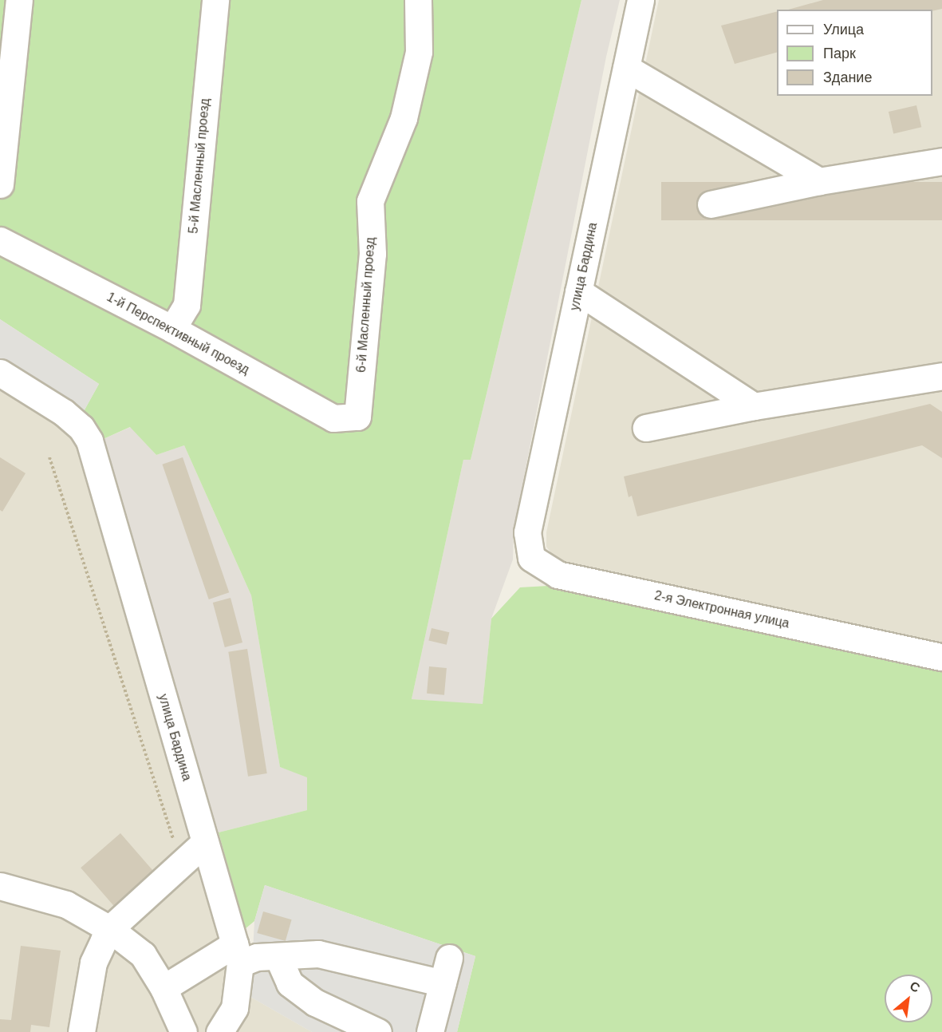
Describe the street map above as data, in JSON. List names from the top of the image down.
{
  "streets": {
    "street": [
      "5-й Масленный проезд",
      "улица Бардина",
      "6-й Масленный проезд",
      "1-й Перспективный проезд",
      "2-я Электронная улица"
    ]
  },
  "crossings": [
    ["5-й Масленный проезд", "1-й Перспективный проезд"],
    ["улица Бардина", "2-я Электронная улица"],
    ["6-й Масленный проезд", "1-й Перспективный проезд"]
  ],
  "legend": ["Улица", "Парк", "Здание"],
  "north": "top right"
}
